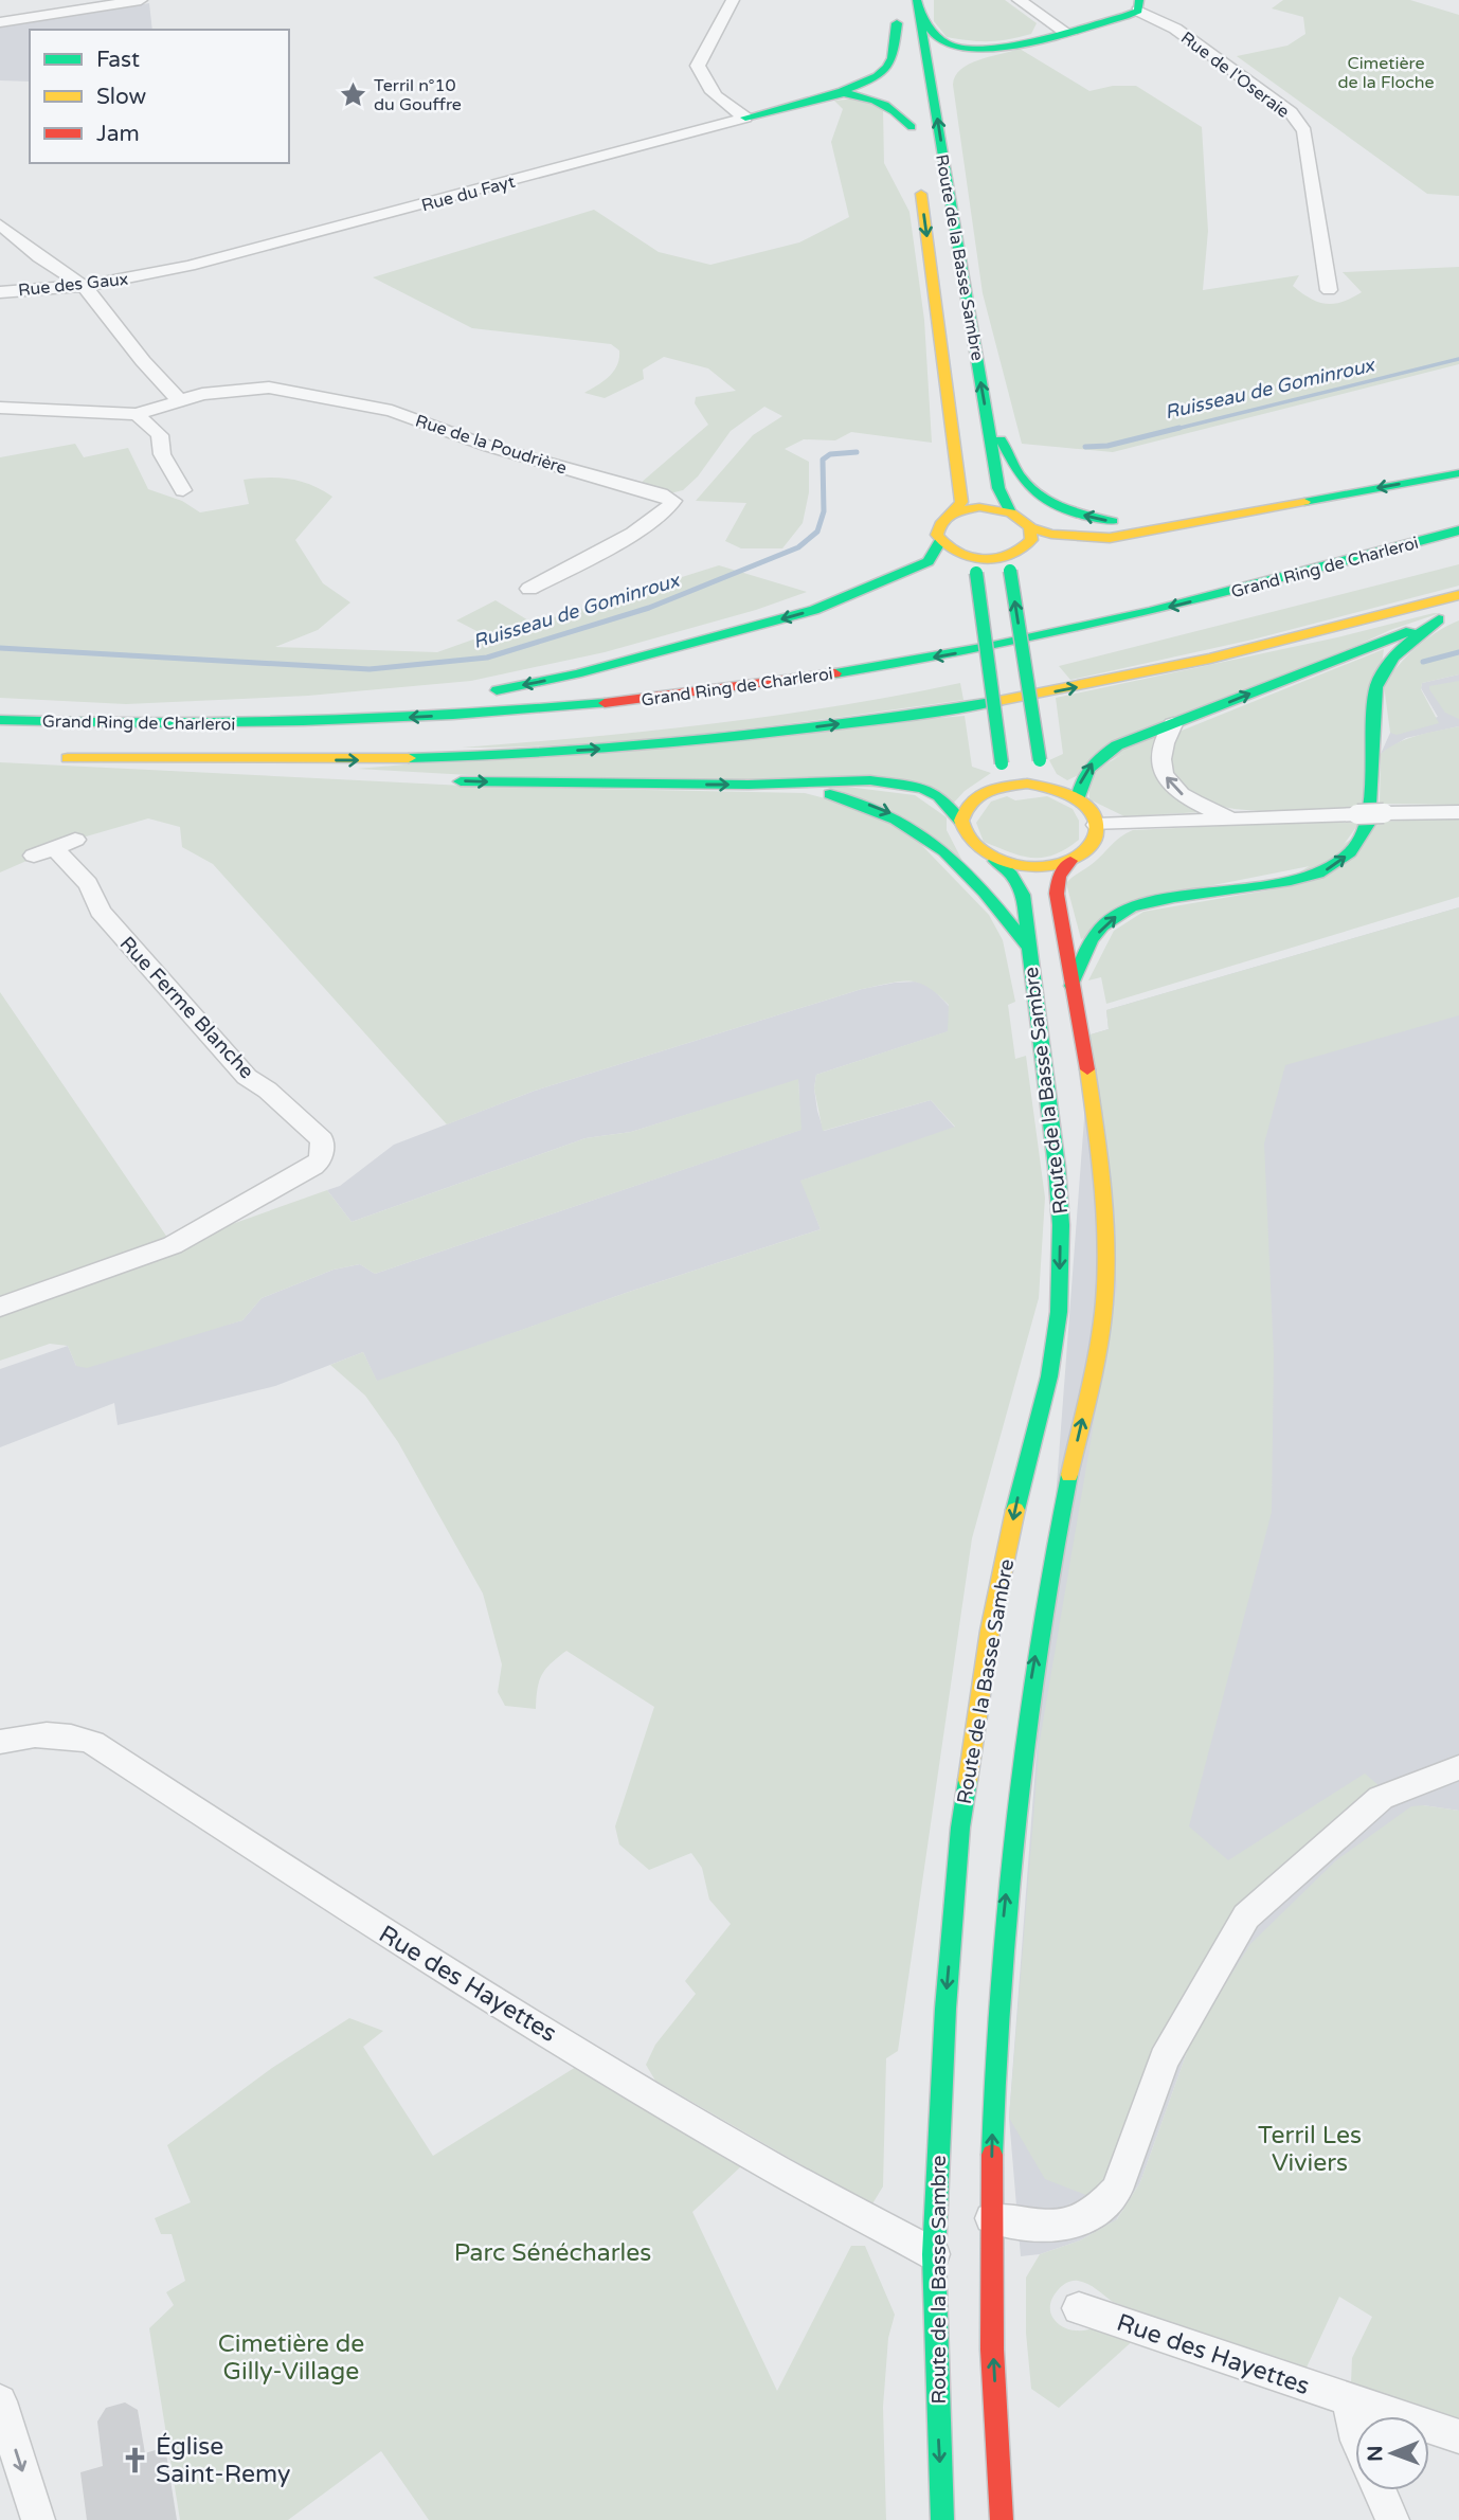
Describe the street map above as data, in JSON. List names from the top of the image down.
{
  "streets": {
    "main road": ["Route de la Basse Sambre", "Grand Ring de Charleroi"],
    "street": [
      "Rue de l'Oseraie",
      "Rue du Fayt",
      "Rue des Gaux",
      "Rue de la Poudrière",
      "Rue Ferme Blanche",
      "Rue des Hayettes"
    ]
  },
  "crossings": [
    ["Rue du Fayt", "Rue des Gaux"],
    ["Route de la Basse Sambre", "Rue des Hayettes"]
  ],
  "water": ["Ruisseau de Gominroux"],
  "parks": [
    "Cimetière de la Floche",
    "Terril Les Viviers",
    "Parc Sénécharles",
    "Cimetière de Gilly-Village"
  ],
  "places": {
    "place": ["Terril n°10 du Gouffre"],
    "church": ["Église Saint-Remy"]
  },
  "legend": ["Fast", "Slow", "Jam"],
  "north": "left"
}
